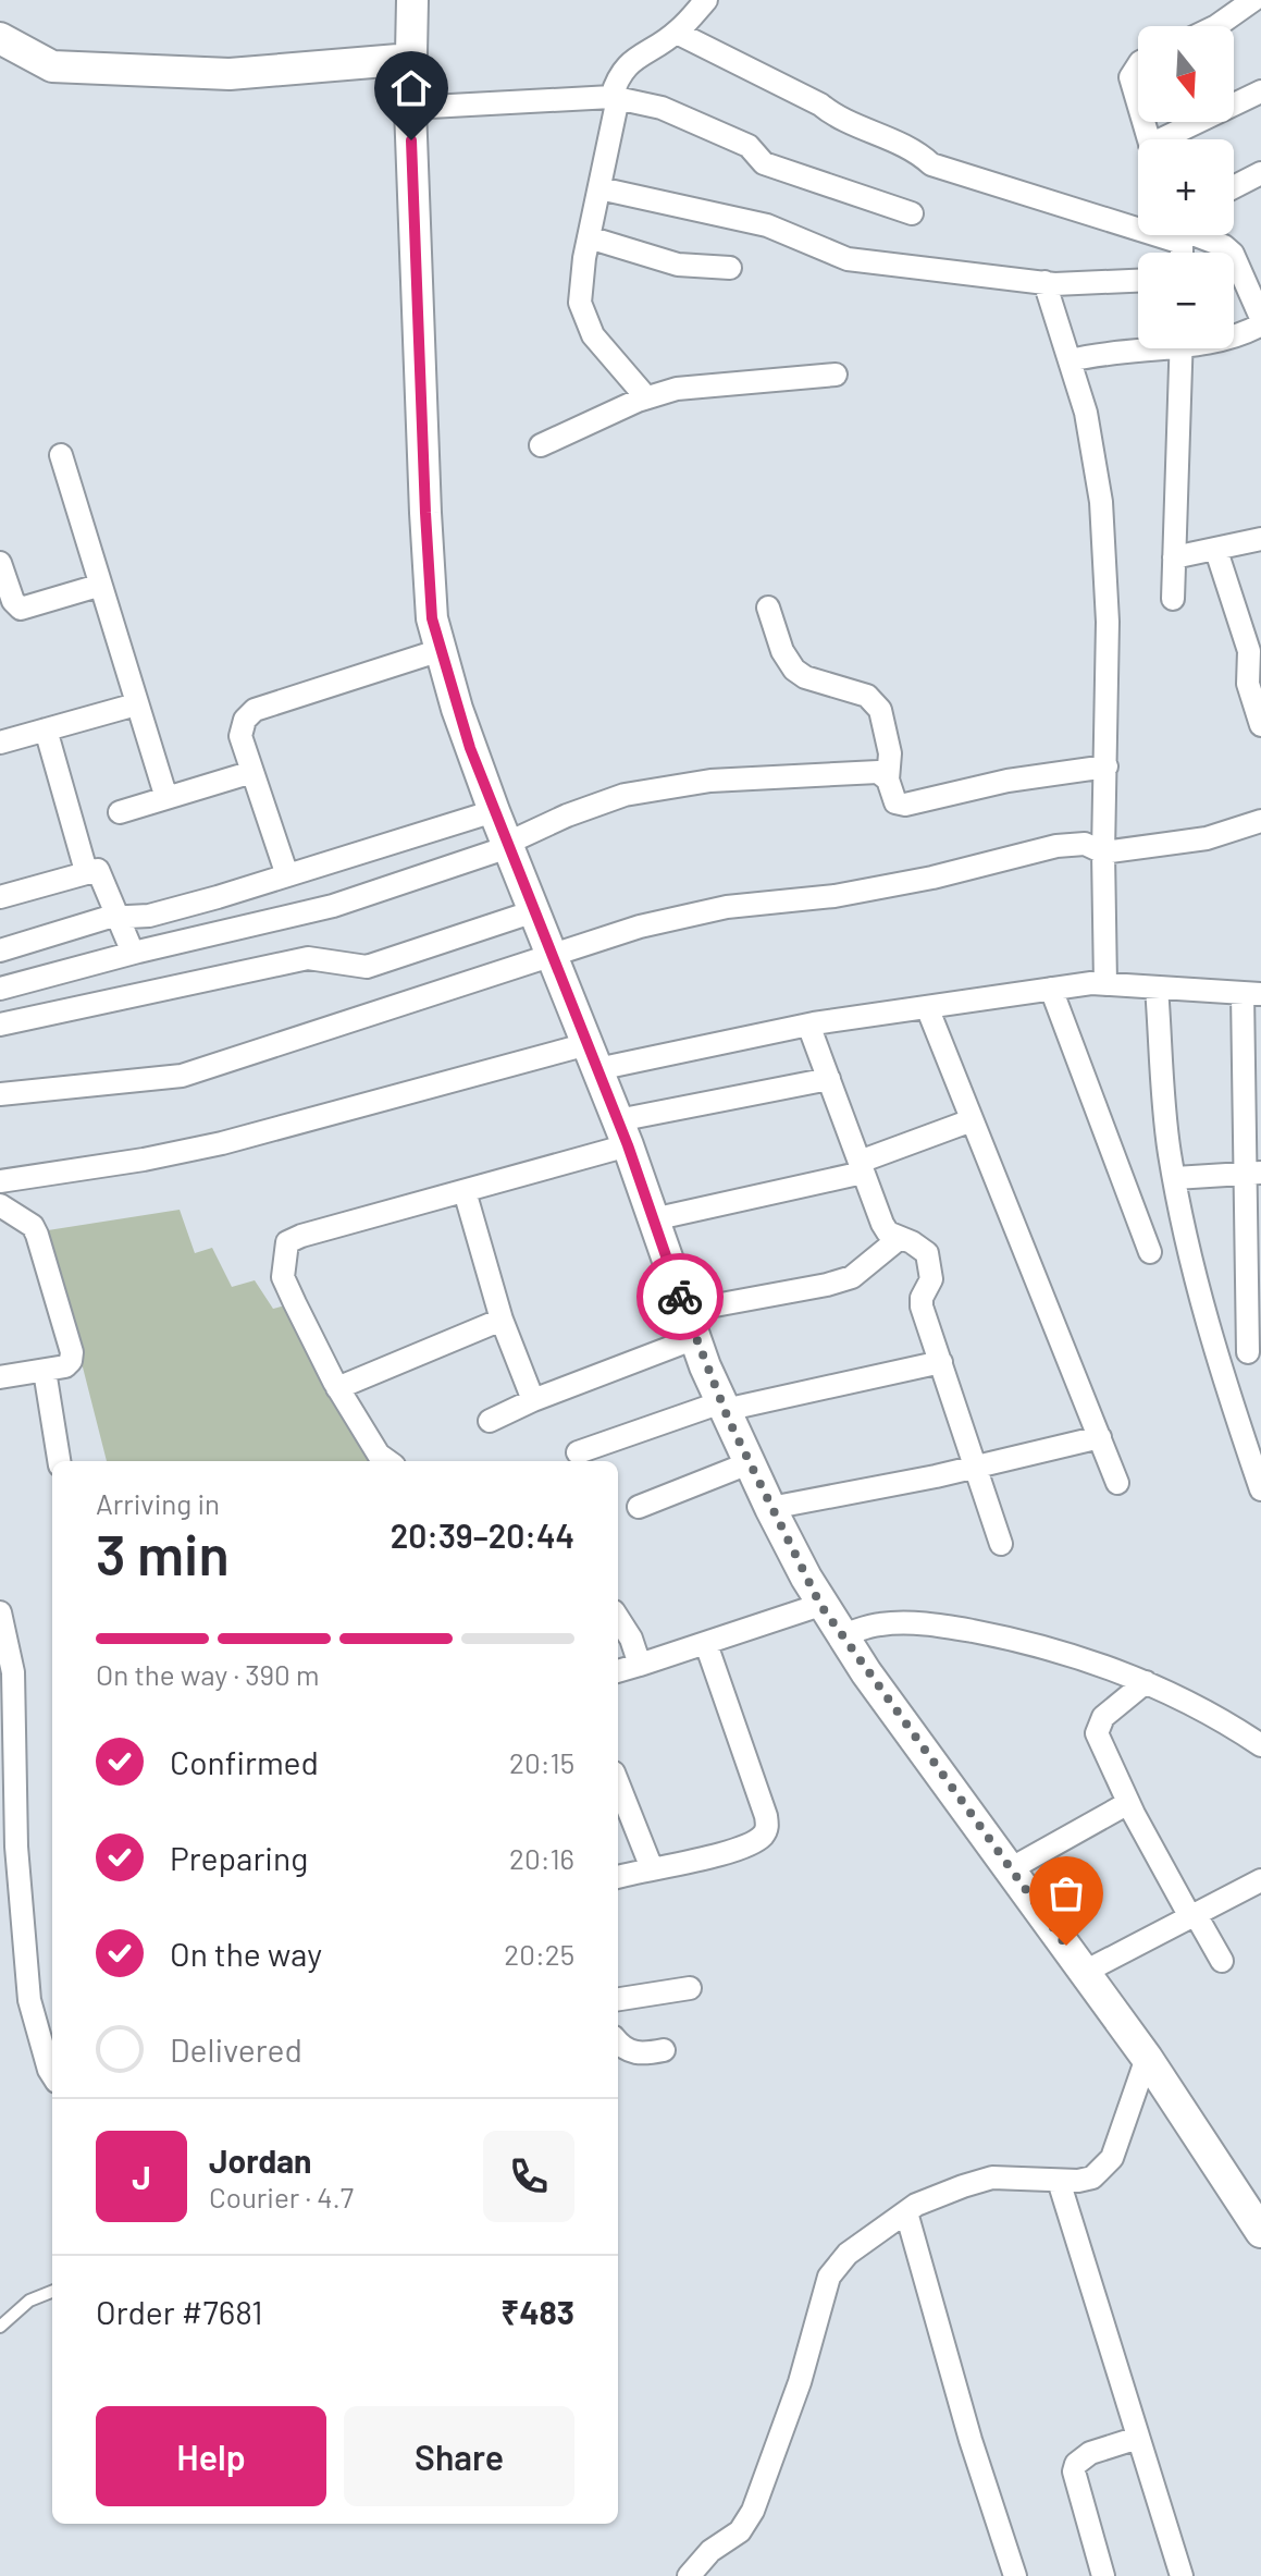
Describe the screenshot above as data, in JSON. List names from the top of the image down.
{
  "north": "bottom",
  "page": {
    "map_buttons": ["+", "−"],
    "heading": ["3 min", "Arriving in", "20:39–20:44"],
    "panel": [
      "Jordan",
      "Courier · 4.7",
      "Order #7681",
      "₹483"
    ],
    "bar": "On the way · 390 m",
    "list": [
      ["Confirmed", "20:15"],
      ["Preparing", "20:16"],
      ["On the way", "20:25"],
      "Delivered"
    ],
    "round": "J",
    "buttons": ["Help", "Share"]
  }
}
